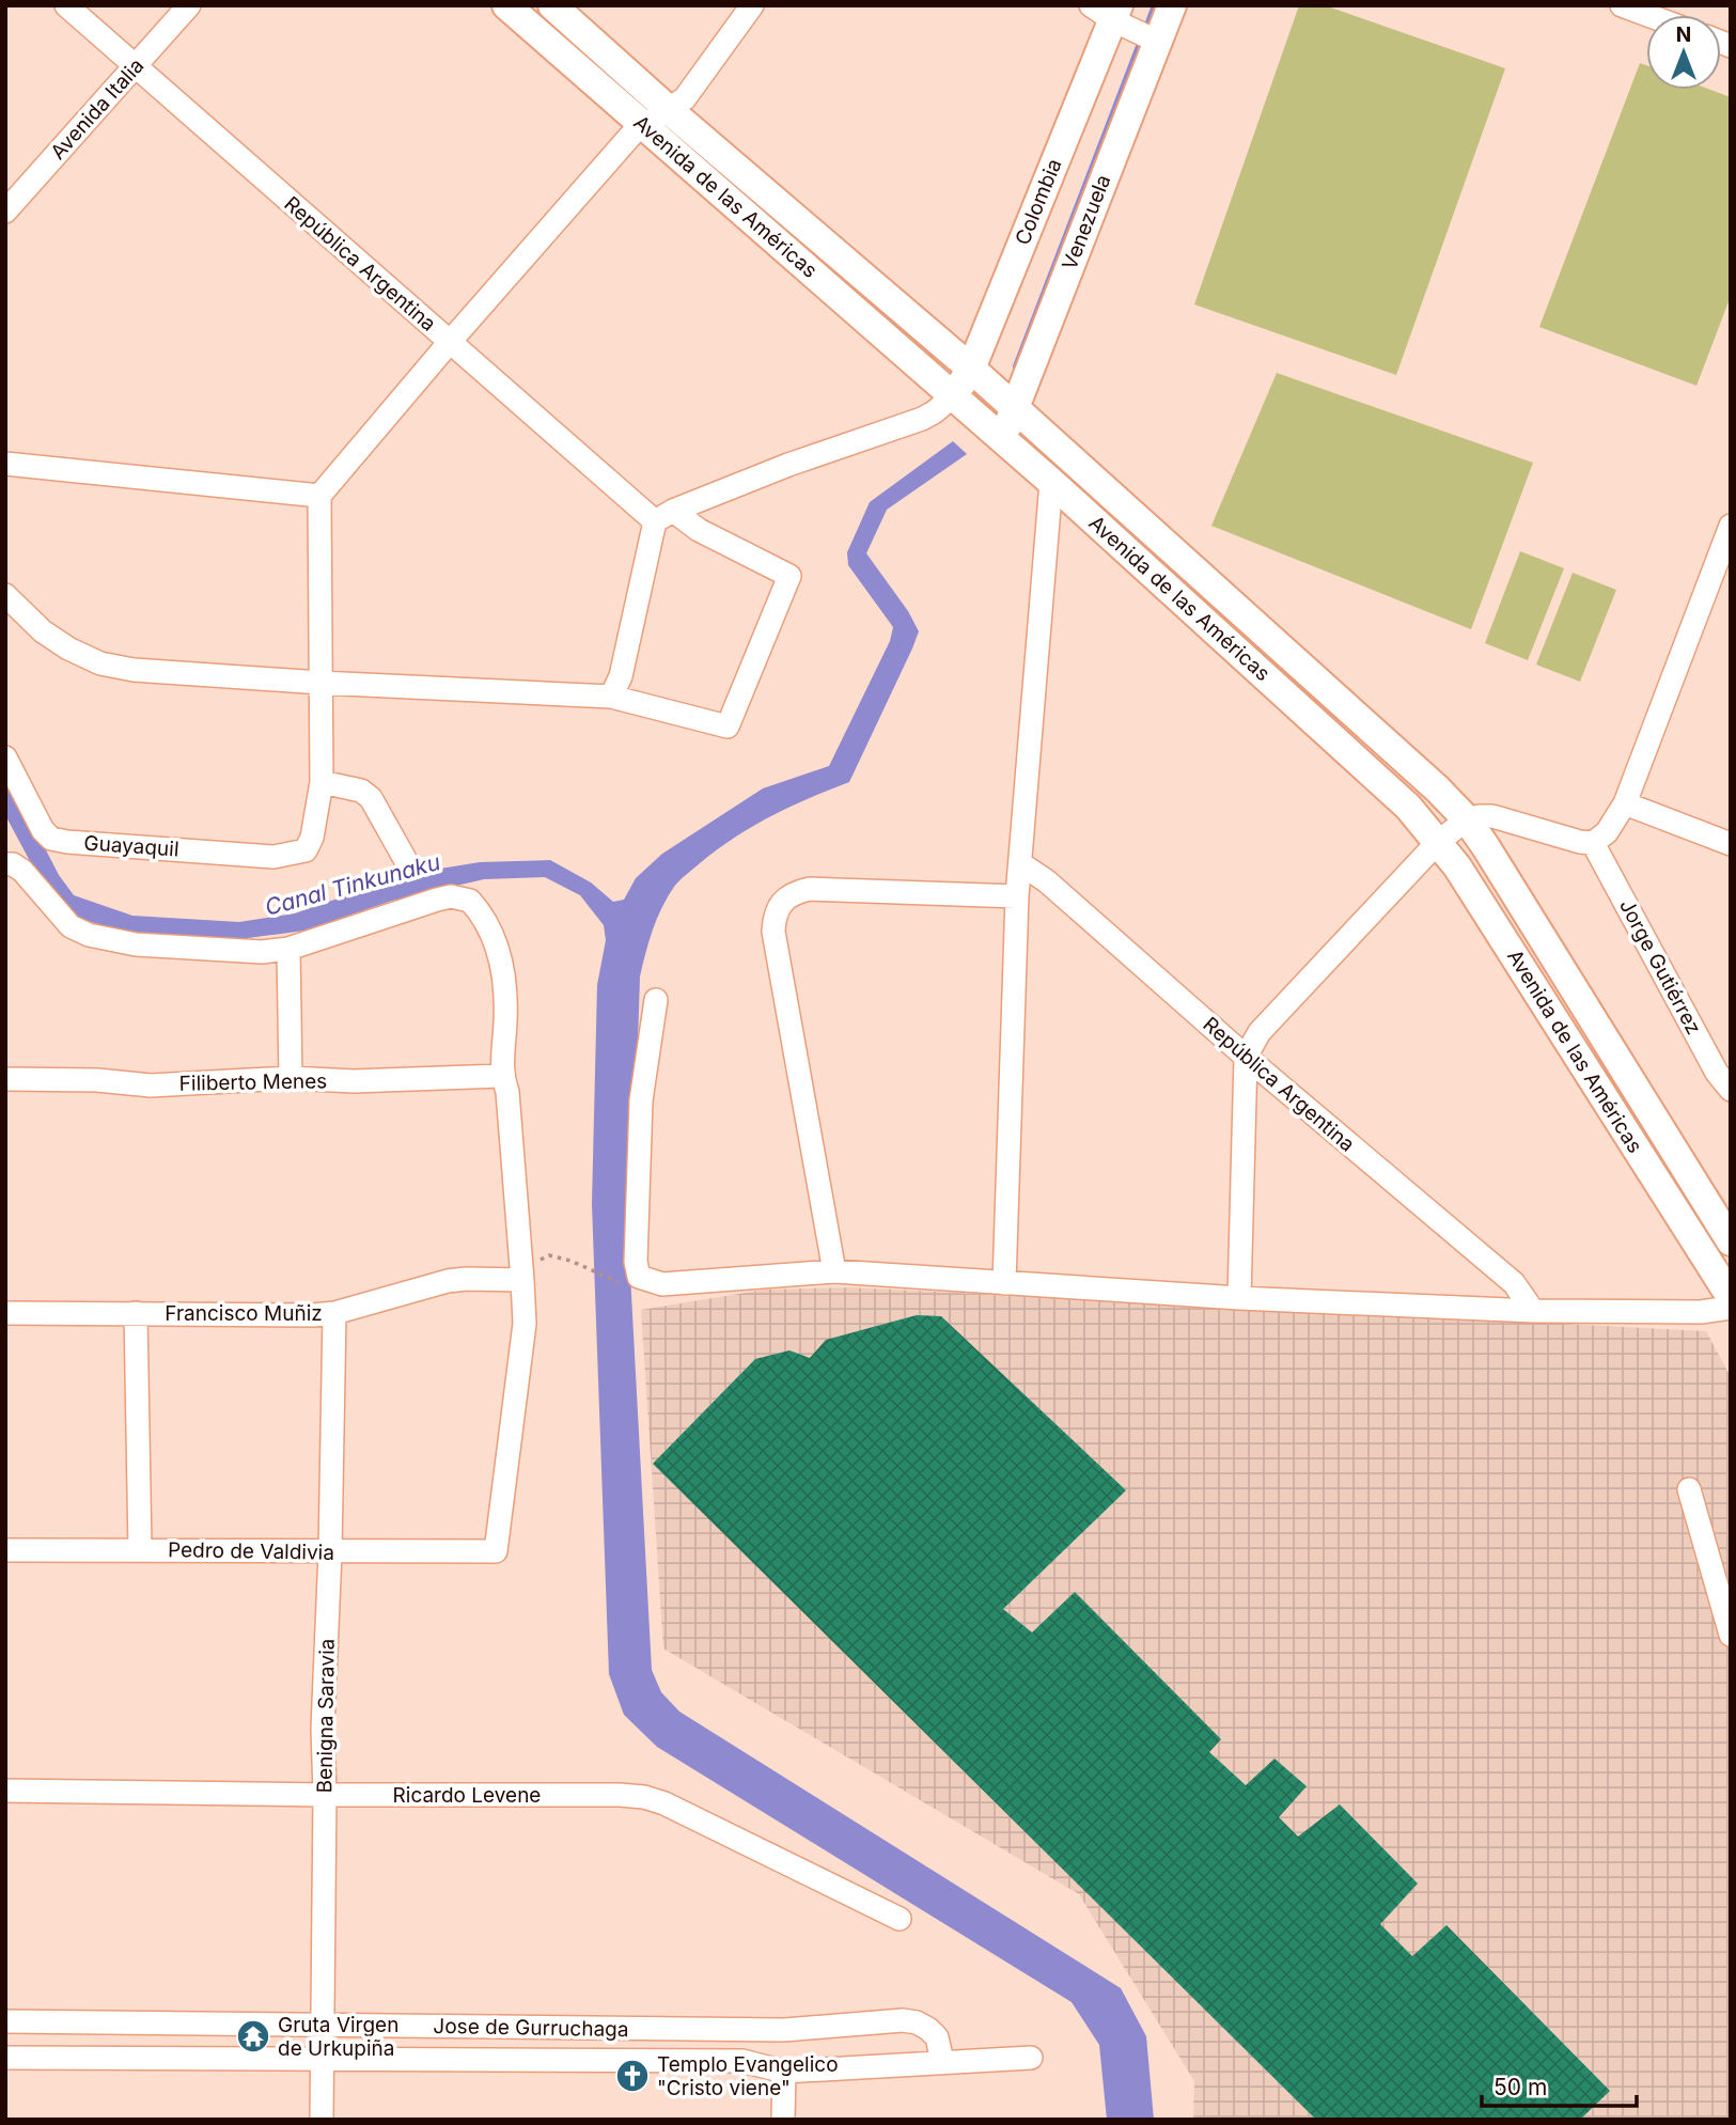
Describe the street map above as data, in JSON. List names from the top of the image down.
{
  "streets": {
    "main road": ["Avenida de las Américas", "Colombia", "Venezuela"],
    "street": [
      "Avenida Italia",
      "República Argentina",
      "Guayaquil",
      "Jorge Gutiérrez",
      "Filiberto Menes",
      "Francisco Muñiz",
      "Pedro de Valdivia",
      "Benigna Saravia",
      "Ricardo Levene",
      "Jose de Gurruchaga"
    ]
  },
  "crossings": [
    ["Avenida Italia", "República Argentina"],
    ["Avenida de las Américas", "Colombia"],
    ["Avenida de las Américas", "Venezuela"],
    ["Francisco Muñiz", "Pedro de Valdivia"],
    ["Francisco Muñiz", "Benigna Saravia"],
    ["Pedro de Valdivia", "Benigna Saravia"],
    ["Benigna Saravia", "Ricardo Levene"],
    ["Benigna Saravia", "Jose de Gurruchaga"]
  ],
  "water": ["Canal Tinkunaku"],
  "places": {
    "temple": ["Gruta Virgen de Urkupiña"],
    "church": ["Templo Evangelico \"Cristo viene\""]
  },
  "scale_bar": "50 m",
  "north": "top"
}
